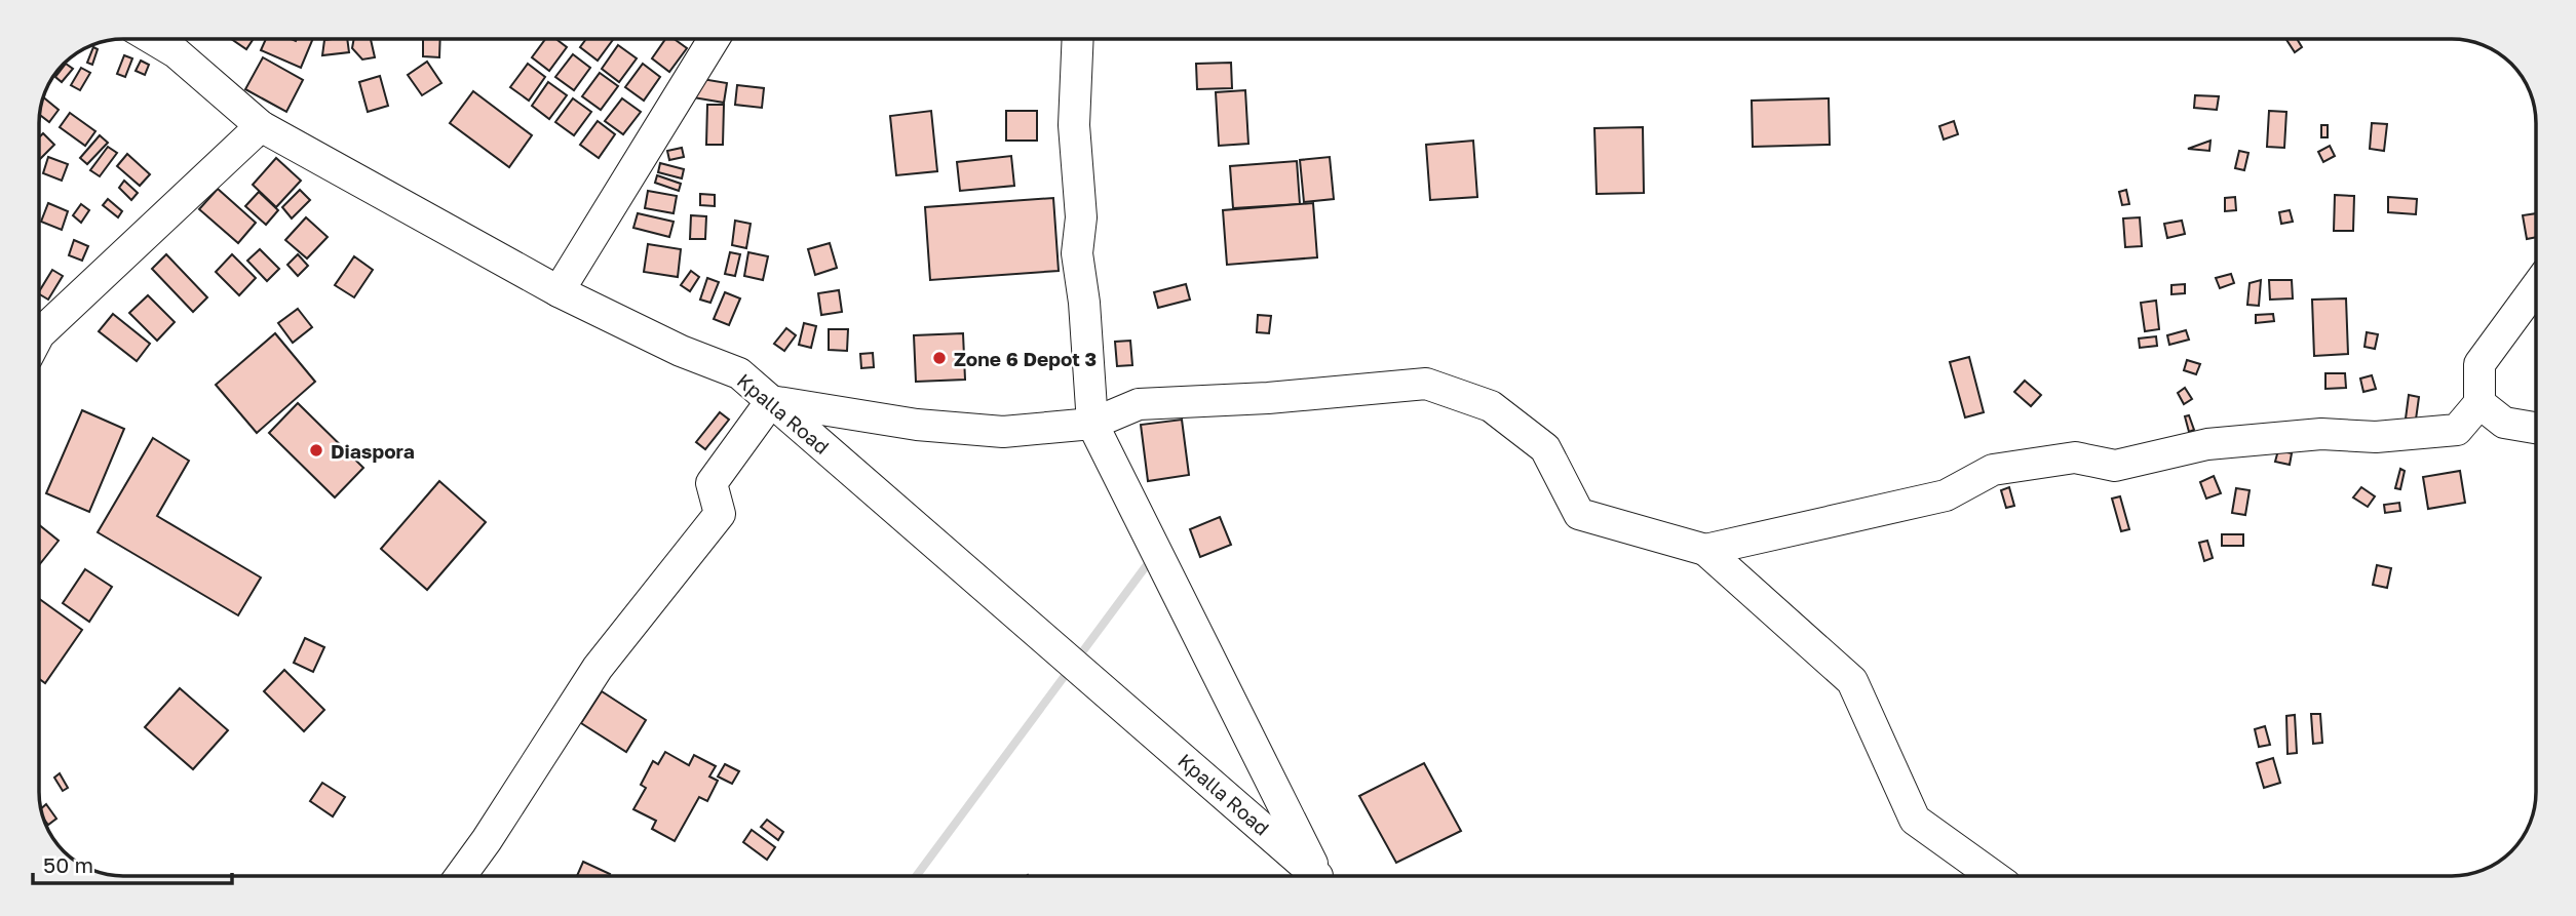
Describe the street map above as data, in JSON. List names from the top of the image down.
{
  "streets": {
    "street": ["Kpalla Road"]
  },
  "places": ["Zone 6 Depot 3", "Diaspora"],
  "scale_bar": "50 m"
}
